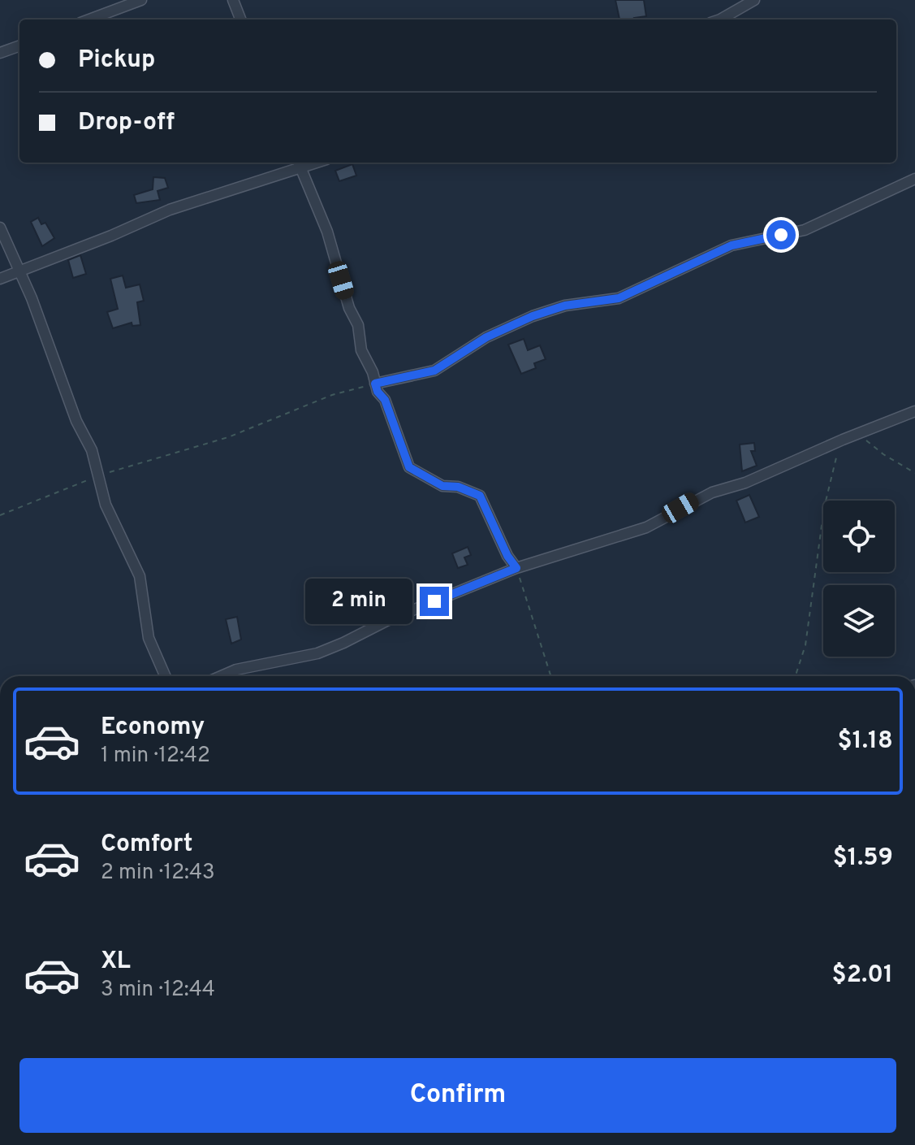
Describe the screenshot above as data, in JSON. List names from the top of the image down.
{
  "page": {
    "banner": ["Pickup", "Drop-off"],
    "bubble": "2 min",
    "list": [
      {
        "name": "Economy",
        "note": "1 min · 12:42",
        "value": "$1.18"
      },
      {
        "name": "Comfort",
        "note": "2 min · 12:43",
        "value": "$1.59"
      },
      {
        "name": "XL",
        "note": "3 min · 12:44",
        "value": "$2.01"
      }
    ],
    "buttons": "Confirm"
  }
}
